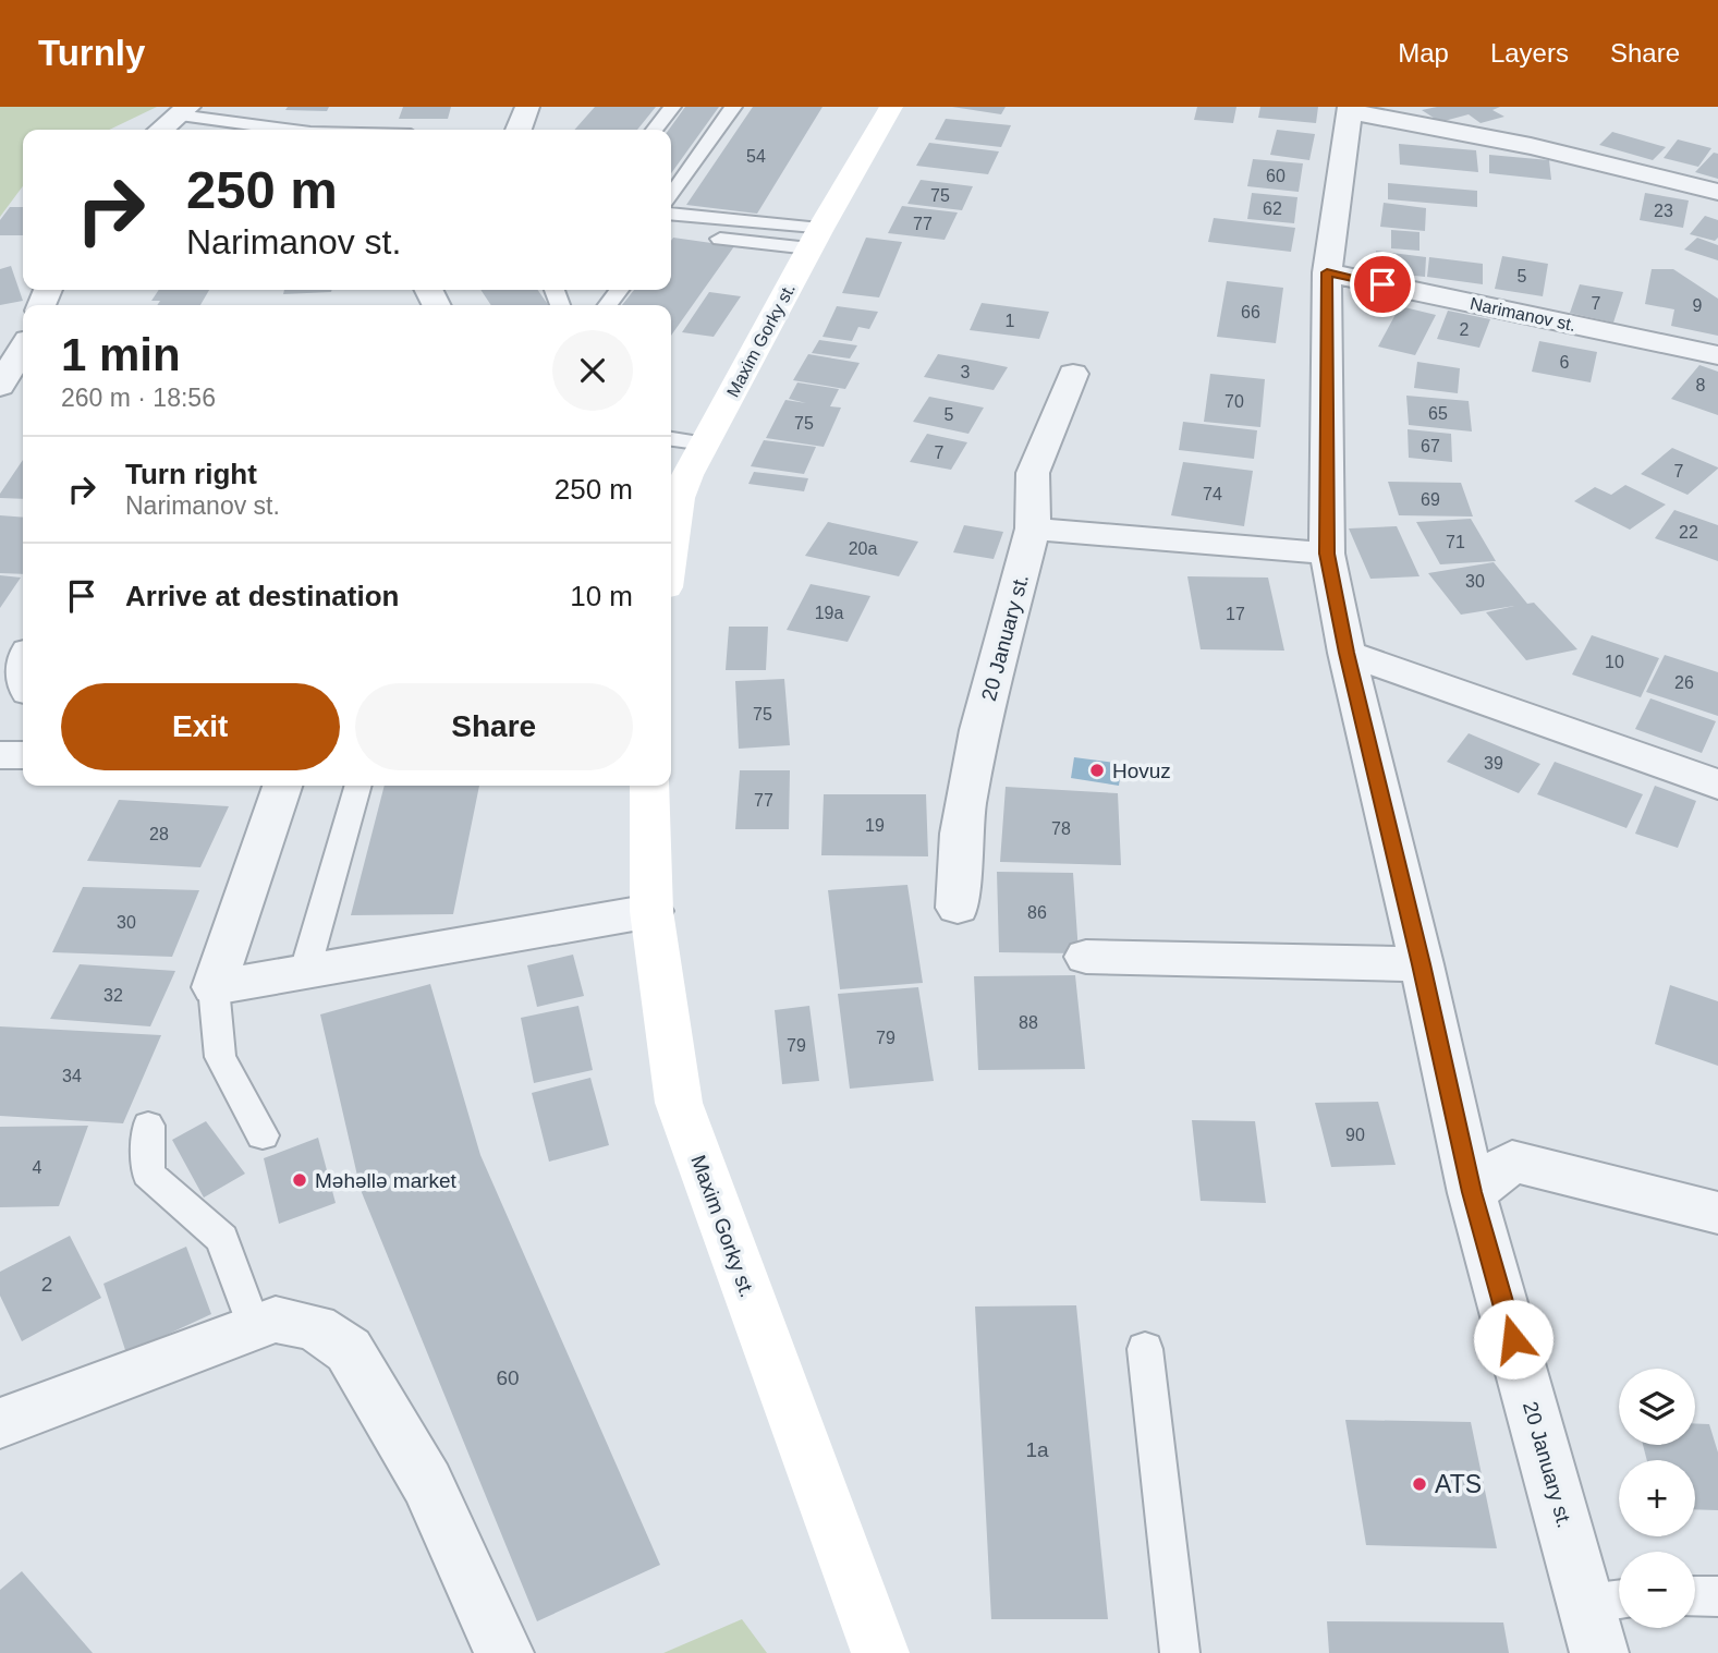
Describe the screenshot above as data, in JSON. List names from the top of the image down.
{
  "streets": {
    "main road": ["Maxim Gorky st."],
    "street": ["Narimanov st.", "20 January st."]
  },
  "crossings": [
    ["Narimanov st.", "20 January st."]
  ],
  "places": ["Hovuz", "Məhəllə market", "ATS"],
  "house_numbers": [
    "54",
    "60",
    "75",
    "62",
    "23",
    "77",
    "5",
    "7",
    "9",
    "66",
    "1",
    "2",
    "6",
    "3",
    "8",
    "70",
    "65",
    "5",
    "75",
    "67",
    "7",
    "7",
    "74",
    "69",
    "22",
    "71",
    "20a",
    "30",
    "19a",
    "17",
    "10",
    "26",
    "75",
    "39",
    "77",
    "19",
    "78",
    "28",
    "86",
    "30",
    "32",
    "88",
    "79",
    "79",
    "34",
    "90",
    "4",
    "2",
    "60",
    "1a"
  ],
  "page": {
    "header": "Turnly",
    "nav": ["Map", "Layers", "Share"],
    "turn": ["250 m", "Narimanov st."],
    "heading": ["1 min", "260 m · 18:56"],
    "list": [
      {
        "name": "Turn right",
        "note": "Narimanov st.",
        "value": "250 m"
      },
      {
        "name": "Arrive at destination",
        "value": "10 m"
      }
    ],
    "buttons": ["Exit", "Share"],
    "map_buttons": ["+", "−"]
  }
}
